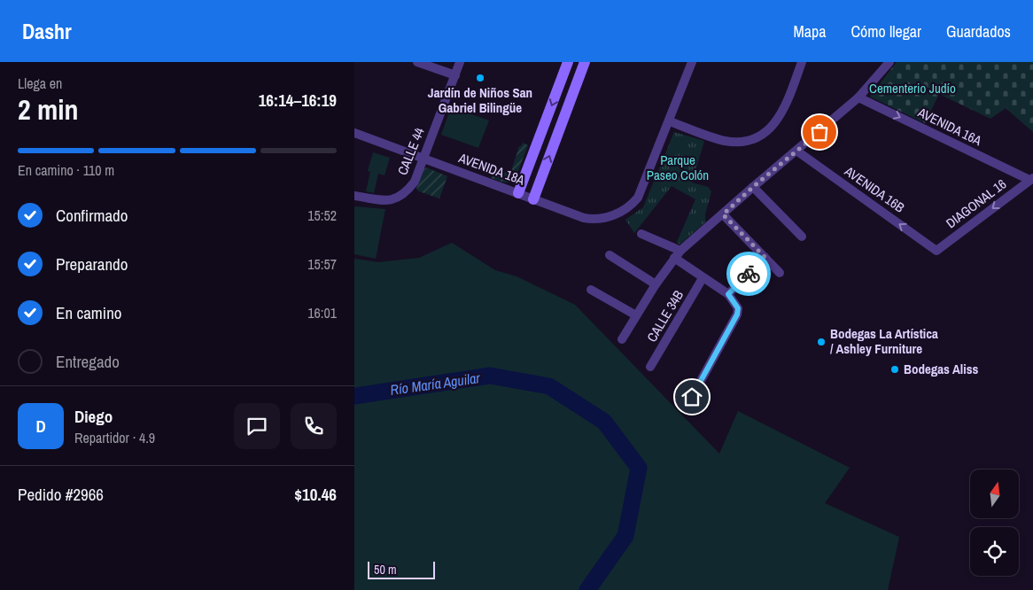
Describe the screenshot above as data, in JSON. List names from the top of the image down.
{
  "streets": {
    "street": [
      "AVENIDA 16A",
      "CALLE 44",
      "AVENIDA 18A",
      "AVENIDA 16B",
      "DIAGONAL 16",
      "CALLE 34B"
    ]
  },
  "crossings": [
    ["AVENIDA 16A", "DIAGONAL 16"],
    ["CALLE 44", "AVENIDA 18A"],
    ["AVENIDA 16B", "DIAGONAL 16"]
  ],
  "one_way": ["AVENIDA 16A", "DIAGONAL 16"],
  "water": ["Río María Aguilar"],
  "parks": ["Cementerio Judío", "Parque Paseo Colón"],
  "places": ["Jardín de Niños San Gabriel Bilingüe", "Bodegas La Artística / Ashley Furniture", "Bodegas Aliss"],
  "scale_bar": "50 m",
  "north": "top",
  "page": {
    "header": "Dashr",
    "nav": ["Mapa", "Cómo llegar", "Guardados"],
    "heading": ["2 min", "Llega en", "16:14–16:19"],
    "panel": [
      "Diego",
      "Repartidor · 4.9",
      "Pedido #2966",
      "$10.46"
    ],
    "bar": "En camino · 110 m",
    "list": [
      ["Confirmado", "15:52"],
      ["Preparando", "15:57"],
      ["En camino", "16:01"],
      "Entregado"
    ],
    "round": "D",
    "scale": "50 m"
  }
}
